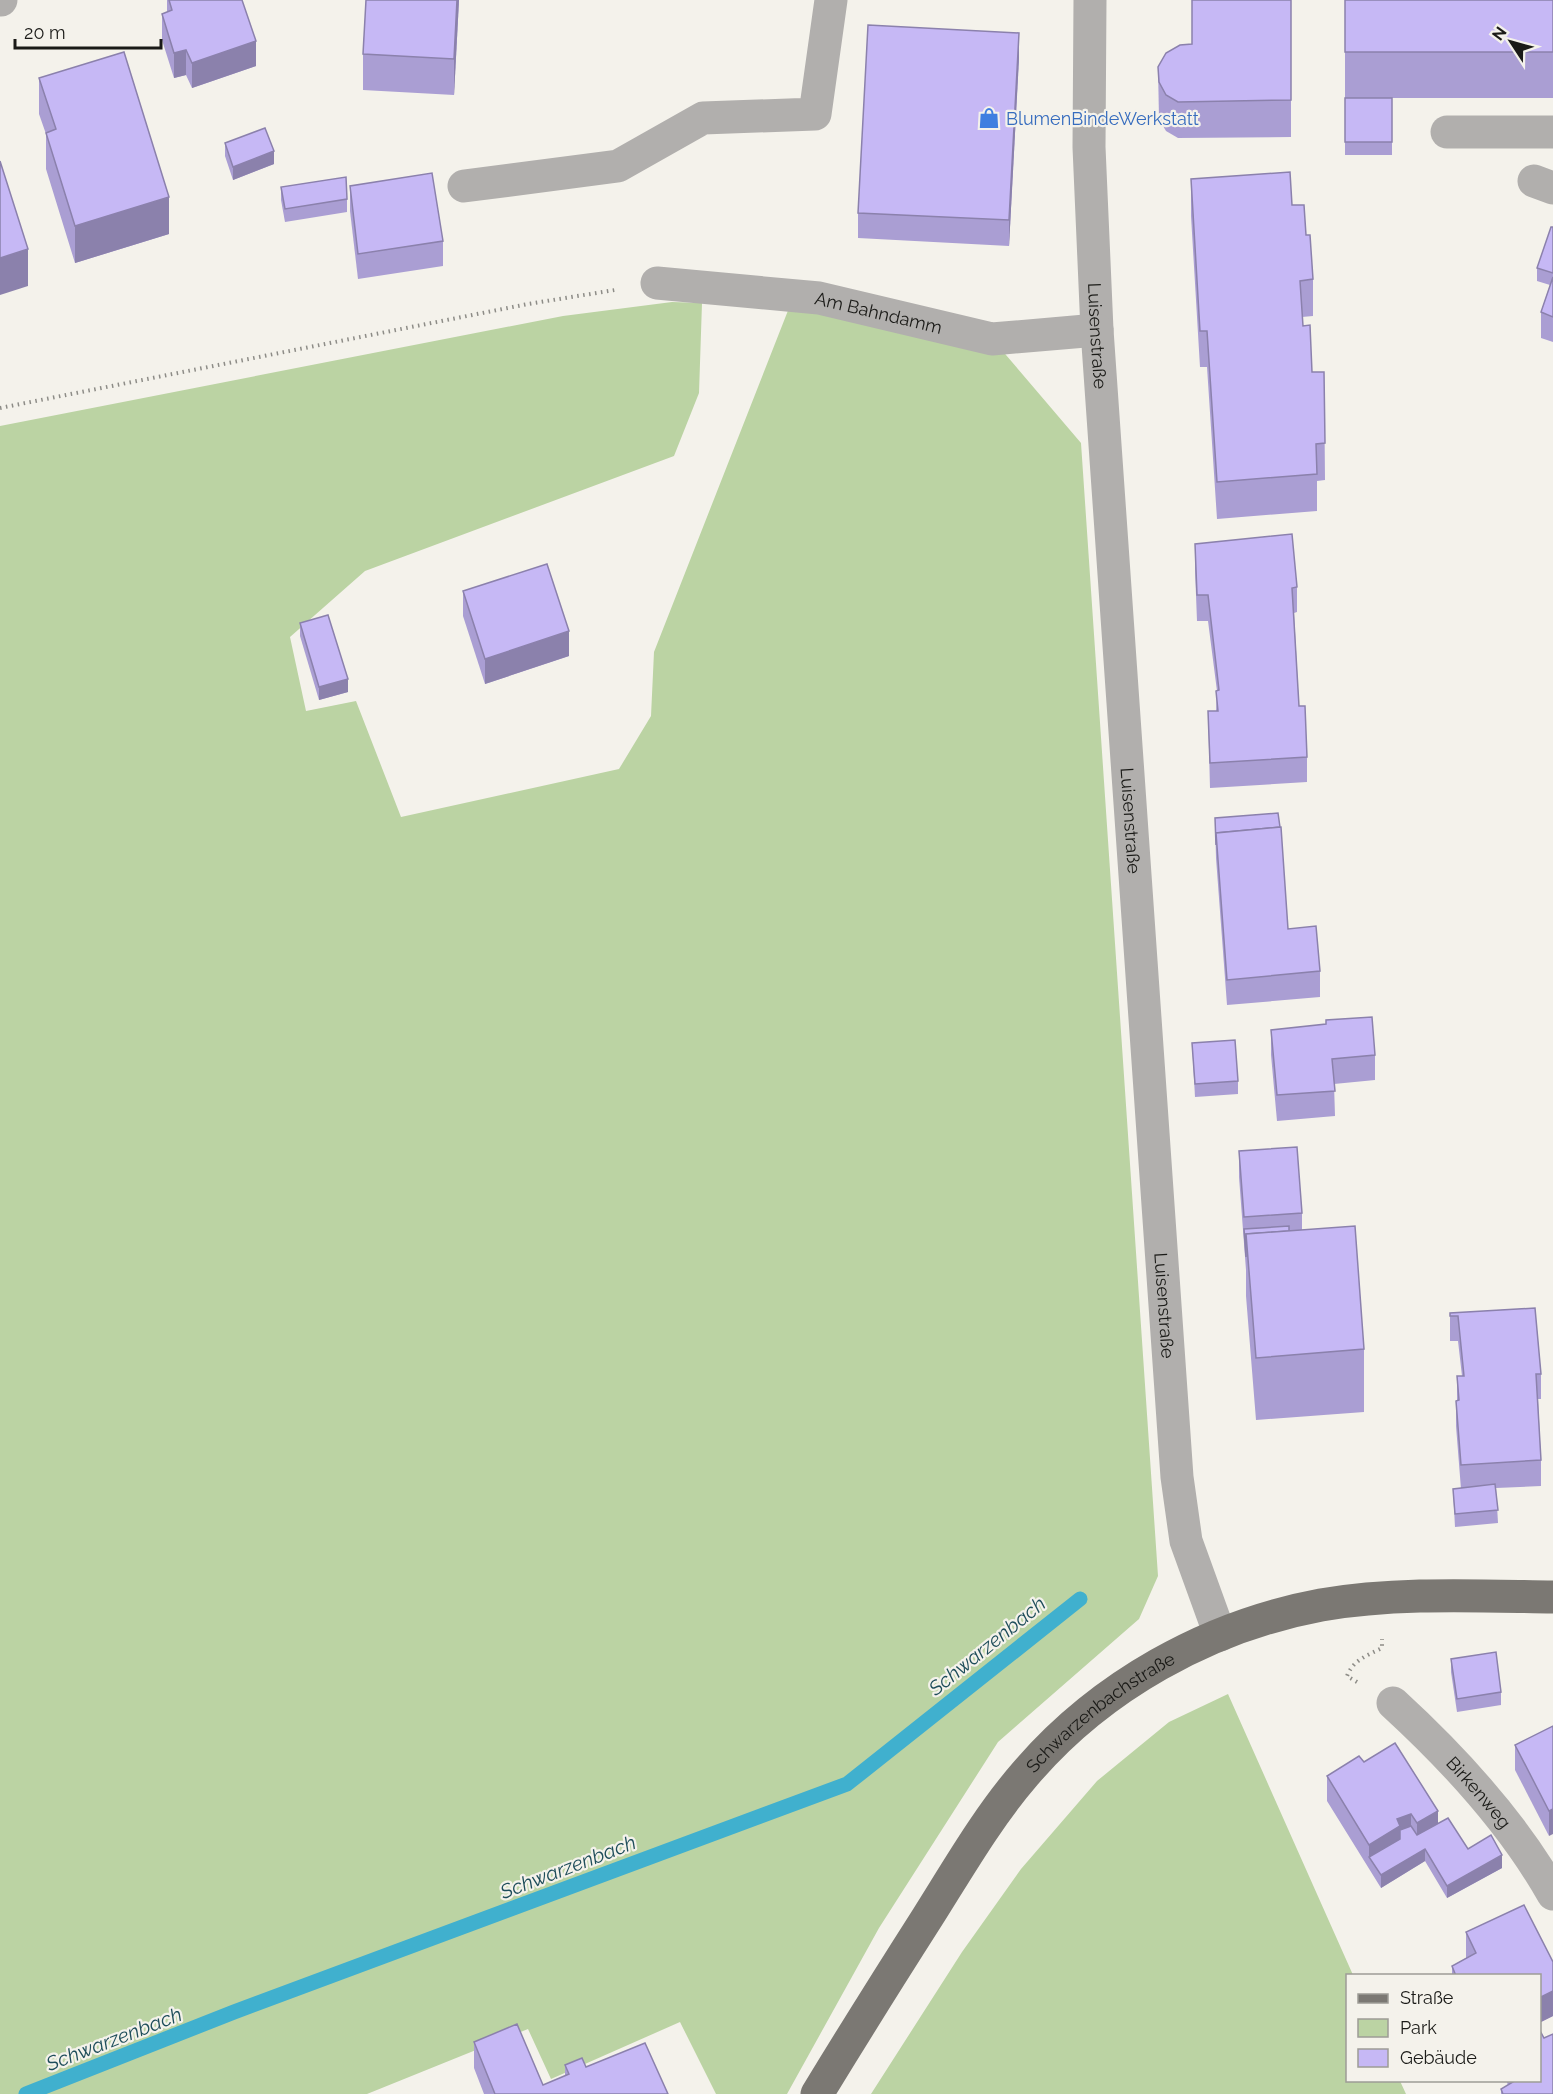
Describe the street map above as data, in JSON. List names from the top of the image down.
{
  "streets": {
    "main road": ["Schwarzenbachstraße"],
    "street": ["Am Bahndamm", "Luisenstraße", "Birkenweg"]
  },
  "crossings": [
    ["Am Bahndamm", "Luisenstraße"],
    ["Luisenstraße", "Schwarzenbachstraße"]
  ],
  "water": ["Schwarzenbach"],
  "places": {
    "shop": ["BlumenBindeWerkstatt"]
  },
  "legend": ["Straße", "Park", "Gebäude"],
  "scale_bar": "20 m",
  "north": "top left"
}
